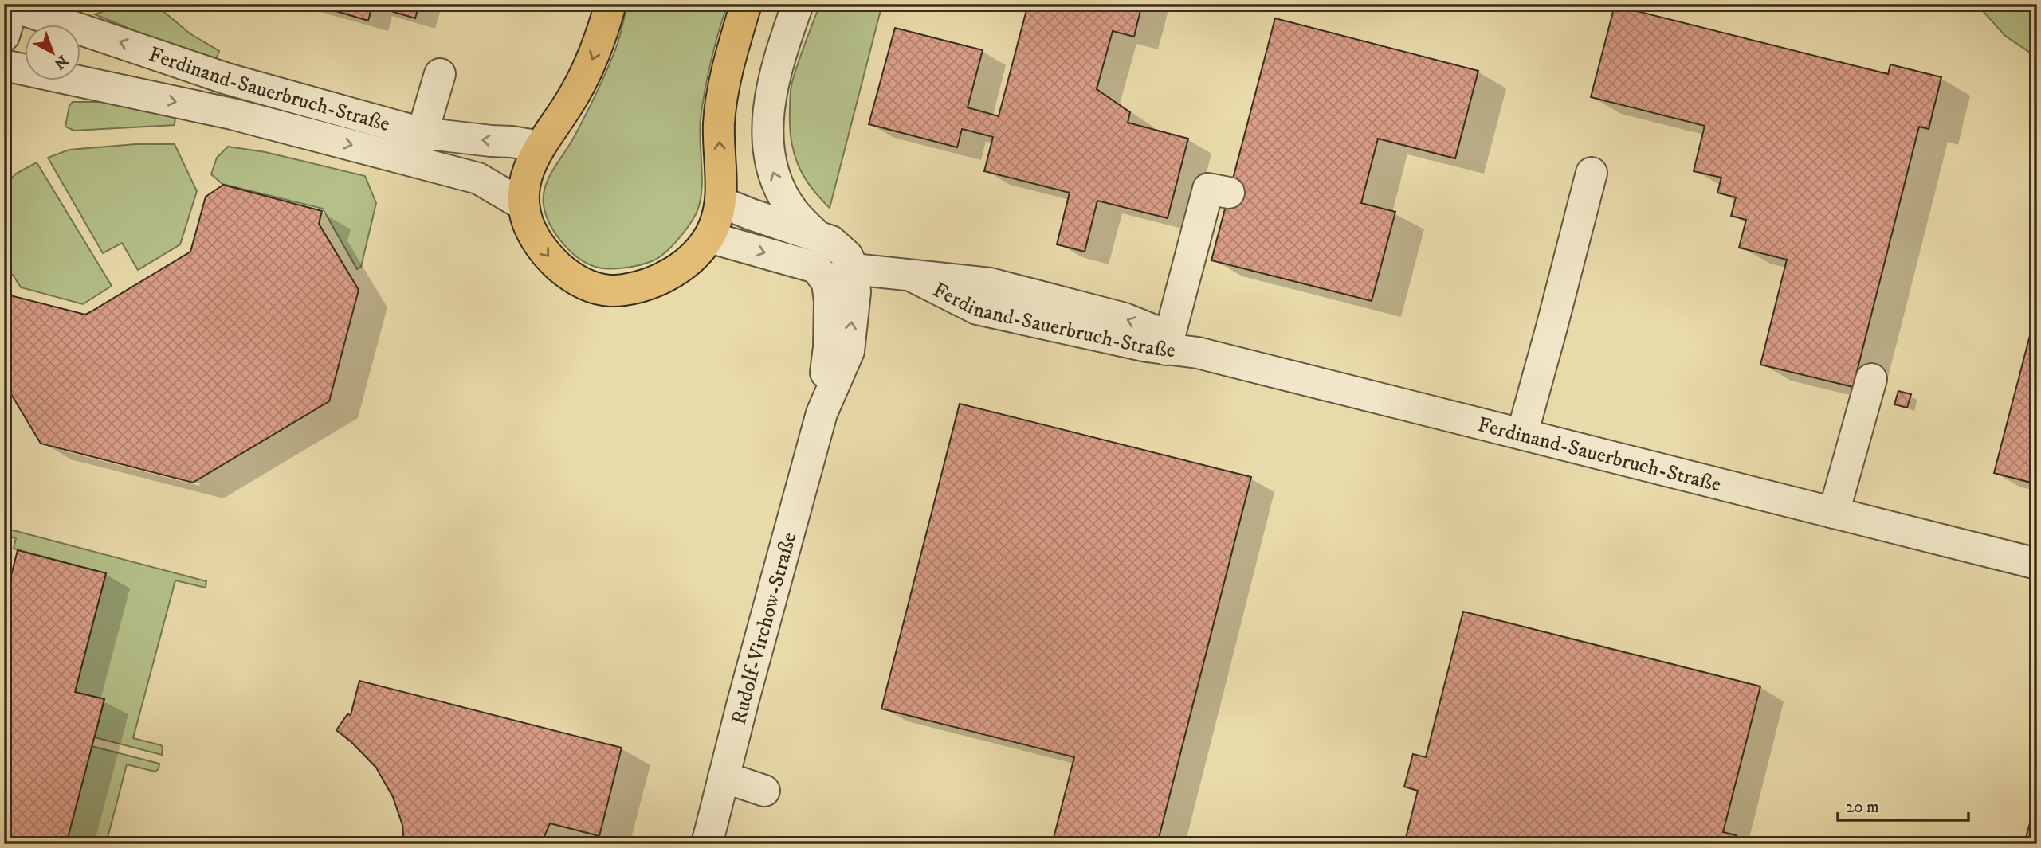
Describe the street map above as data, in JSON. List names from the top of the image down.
{
  "streets": {
    "street": ["Ferdinand-Sauerbruch-Straße", "Rudolf-Virchow-Straße"]
  },
  "crossings": [
    ["Ferdinand-Sauerbruch-Straße", "Rudolf-Virchow-Straße"]
  ],
  "scale_bar": "20 m",
  "north": "bottom right"
}
